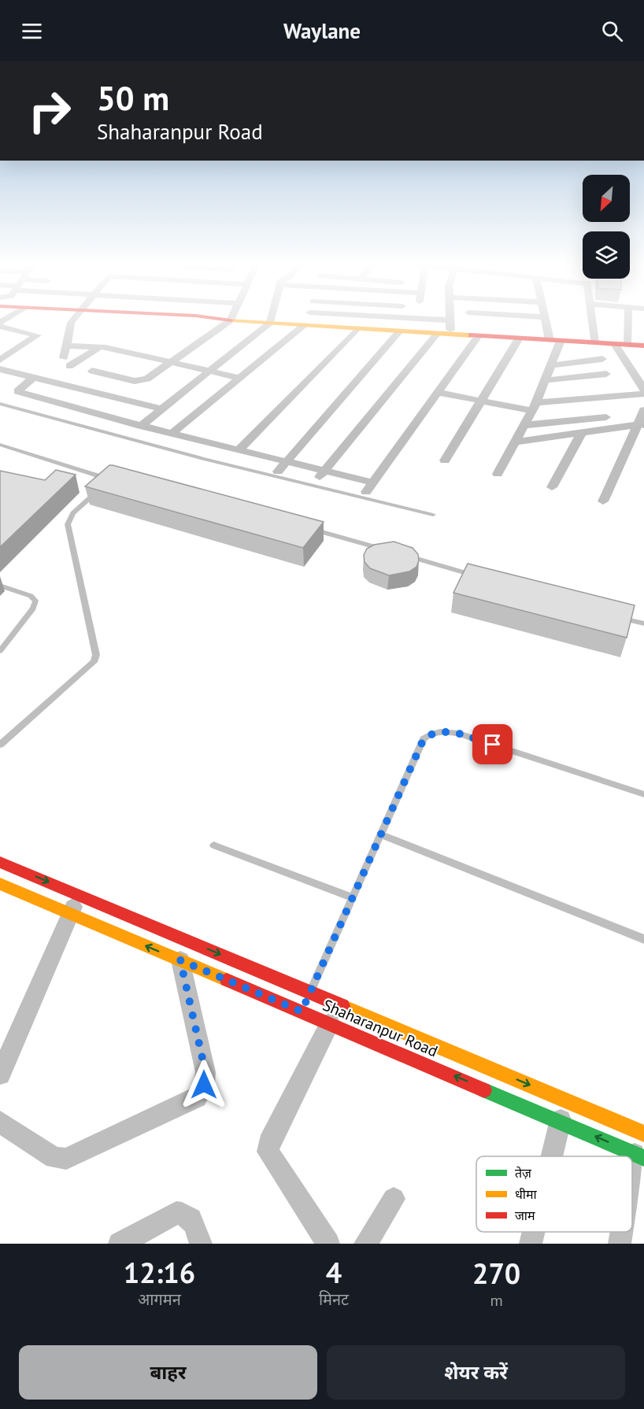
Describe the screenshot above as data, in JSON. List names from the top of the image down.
{
  "streets": {
    "street": ["Shaharanpur Road"]
  },
  "legend": ["तेज़", "धीमा", "जाम"],
  "north": "bottom left",
  "page": {
    "header": "Waylane",
    "turn": ["50 m", "Shaharanpur Road"],
    "eta": [
      "12:16",
      "आगमन",
      "4",
      "मिनट",
      "270",
      "m"
    ],
    "buttons": ["बाहर", "शेयर करें"]
  }
}
